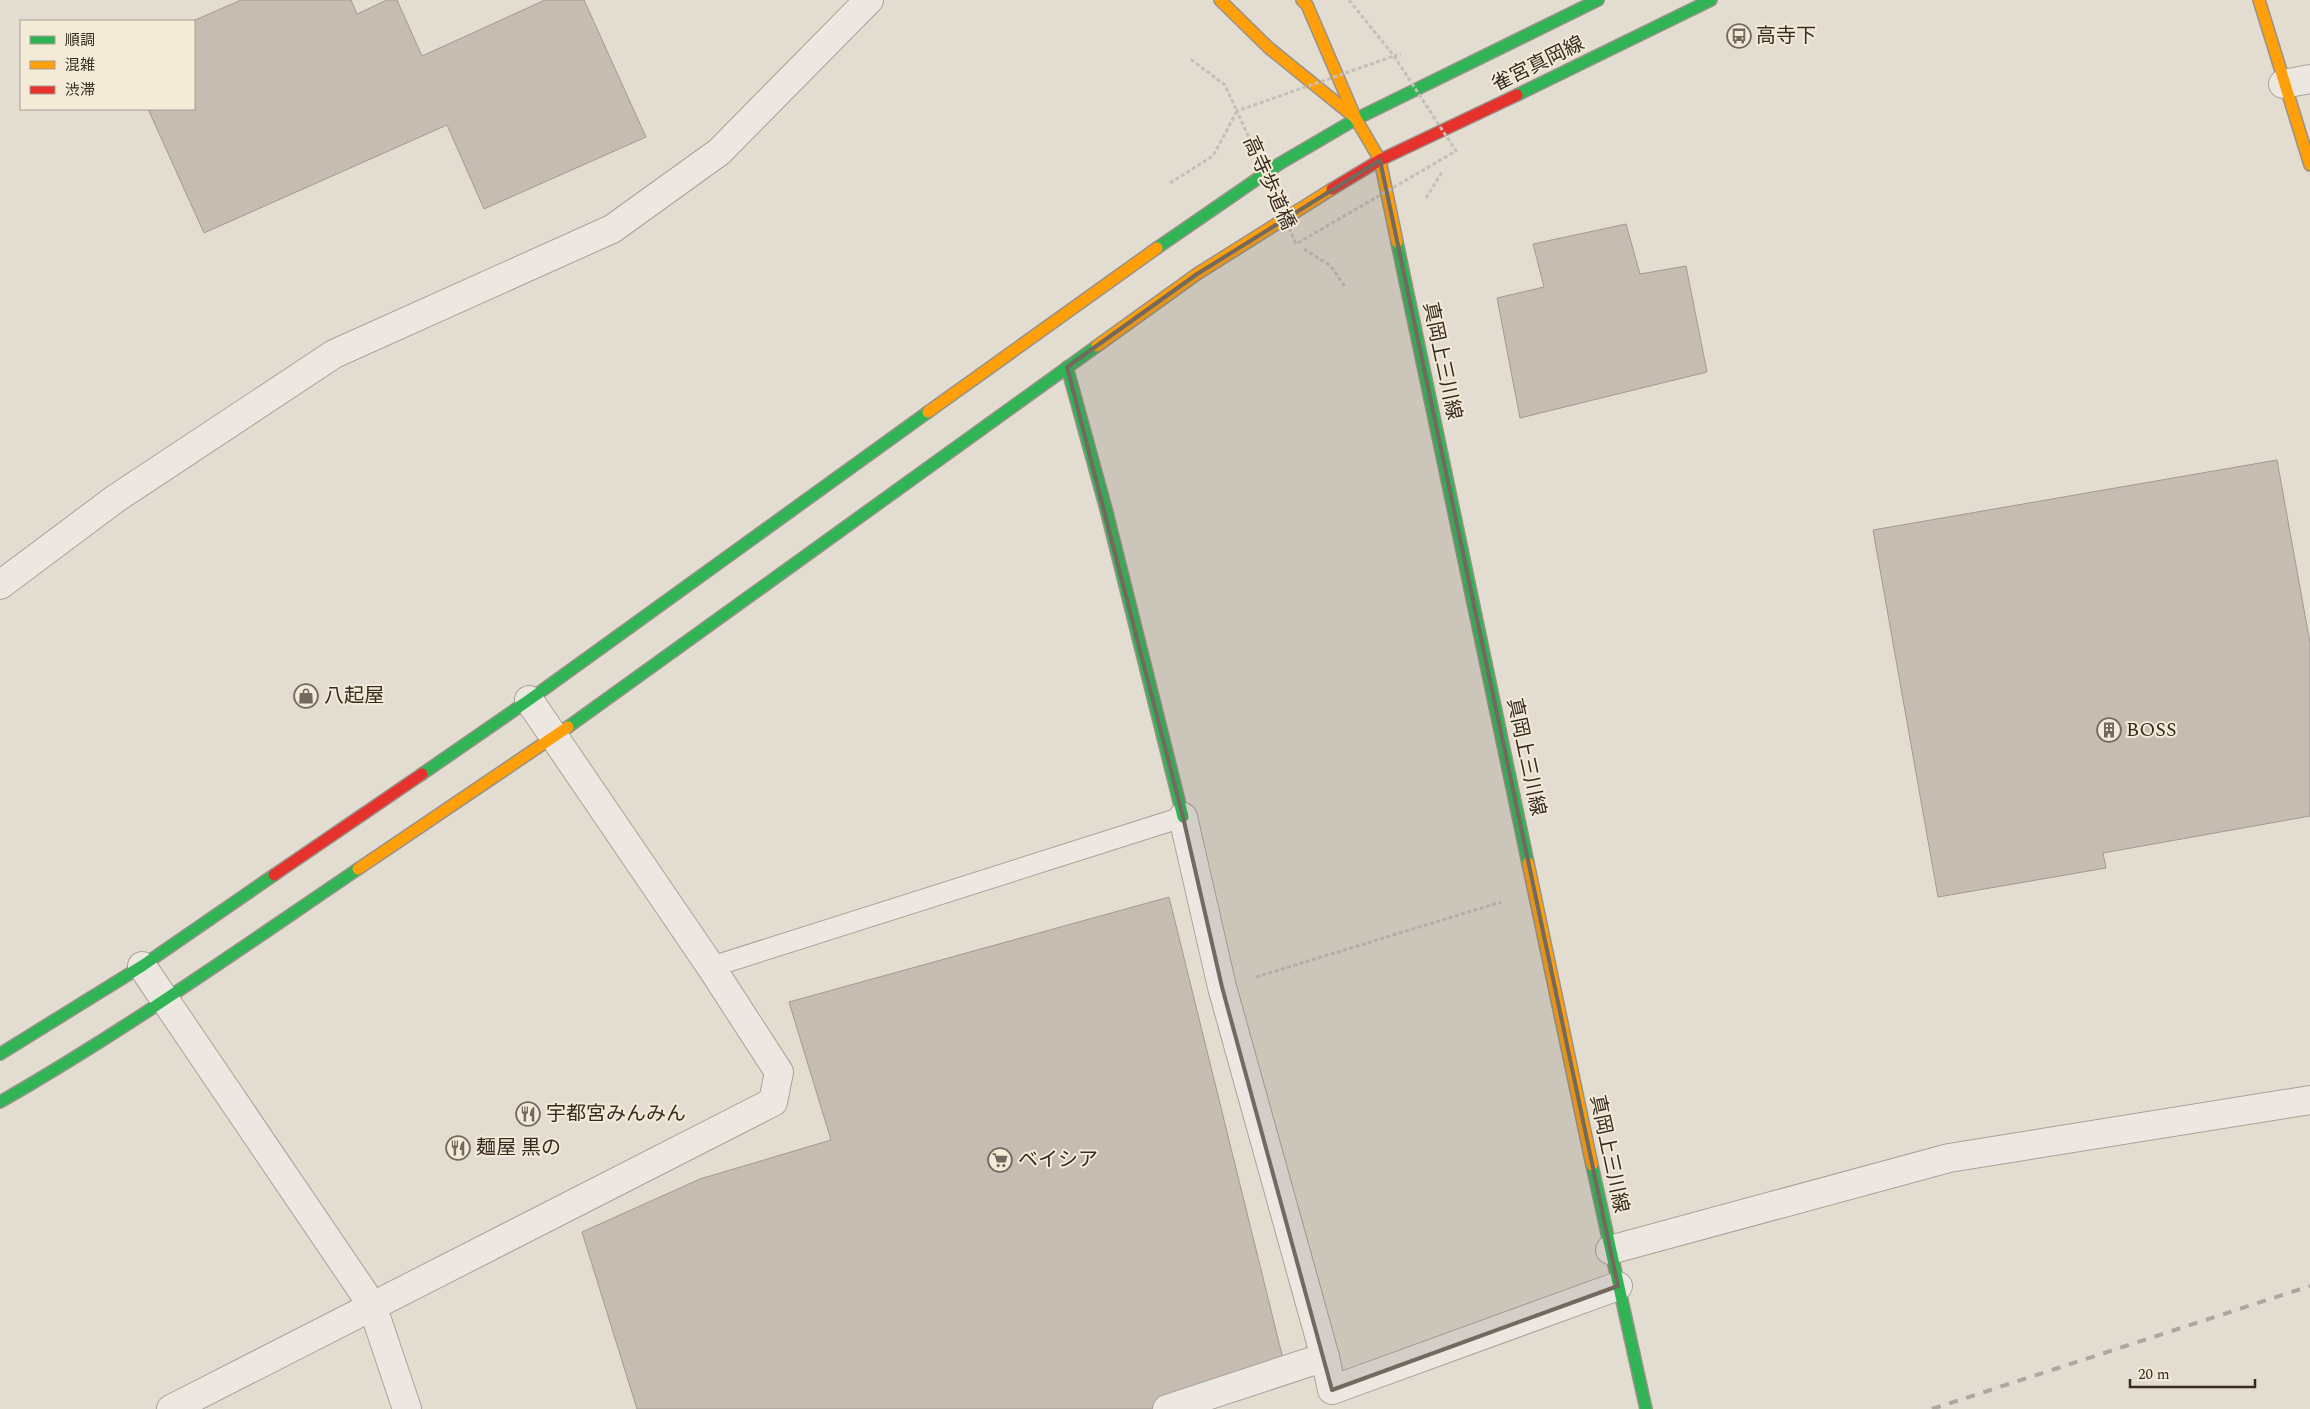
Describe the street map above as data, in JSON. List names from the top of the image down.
{
  "streets": {
    "street": ["雀宮真岡線", "真岡上三川線"],
    "path": ["高寺歩道橋"]
  },
  "crossings": [
    ["雀宮真岡線", "真岡上三川線"]
  ],
  "places": {
    "bus stop": ["高寺下"],
    "shop": ["八起屋"],
    "building": ["BOSS"],
    "restaurant": ["宇都宮みんみん", "麺屋 黒の"],
    "supermarket": ["ベイシア"]
  },
  "legend": ["順調", "混雑", "渋滞"],
  "scale_bar": "20 m"
}
